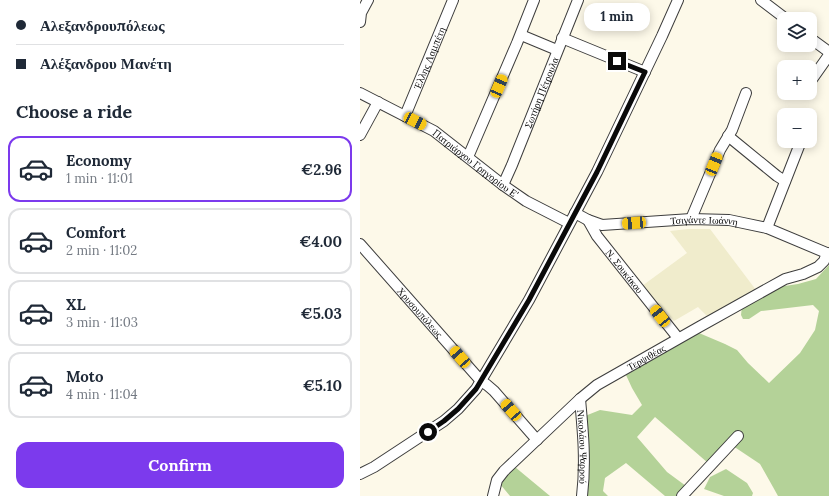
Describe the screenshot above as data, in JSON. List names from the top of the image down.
{
  "streets": {
    "street": [
      "Έλλης Λαμπέτη",
      "Σωτήρη Πέτρουλα",
      "Πατριάρχου Γρηγορίου Ε'",
      "Τσιγάντε Ιωάννη",
      "Ν. Σουκάκου",
      "Χρυσουπόλεως",
      "Τερψιθέας",
      "Νικολάου Ψαρρού"
    ]
  },
  "crossings": [
    ["Έλλης Λαμπέτη", "Πατριάρχου Γρηγορίου Ε'"],
    ["Σωτήρη Πέτρουλα", "Πατριάρχου Γρηγορίου Ε'"],
    ["Τσιγάντε Ιωάννη", "Ν. Σουκάκου"],
    ["Τσιγάντε Ιωάννη", "Τερψιθέας"],
    ["Ν. Σουκάκου", "Τερψιθέας"],
    ["Χρυσουπόλεως", "Τερψιθέας"],
    ["Τερψιθέας", "Νικολάου Ψαρρού"]
  ],
  "page": {
    "banner": ["Αλεξανδρουπόλεως", "Αλέξανδρου Μανέτη"],
    "bubble": "1 min",
    "map_buttons": ["+", "−"],
    "heading": "Choose a ride",
    "list": [
      {
        "name": "Economy",
        "note": "1 min · 11:01",
        "value": "€2.96"
      },
      {
        "name": "Comfort",
        "note": "2 min · 11:02",
        "value": "€4.00"
      },
      {
        "name": "XL",
        "note": "3 min · 11:03",
        "value": "€5.03"
      },
      {
        "name": "Moto",
        "note": "4 min · 11:04",
        "value": "€5.10"
      }
    ],
    "buttons": "Confirm"
  }
}
